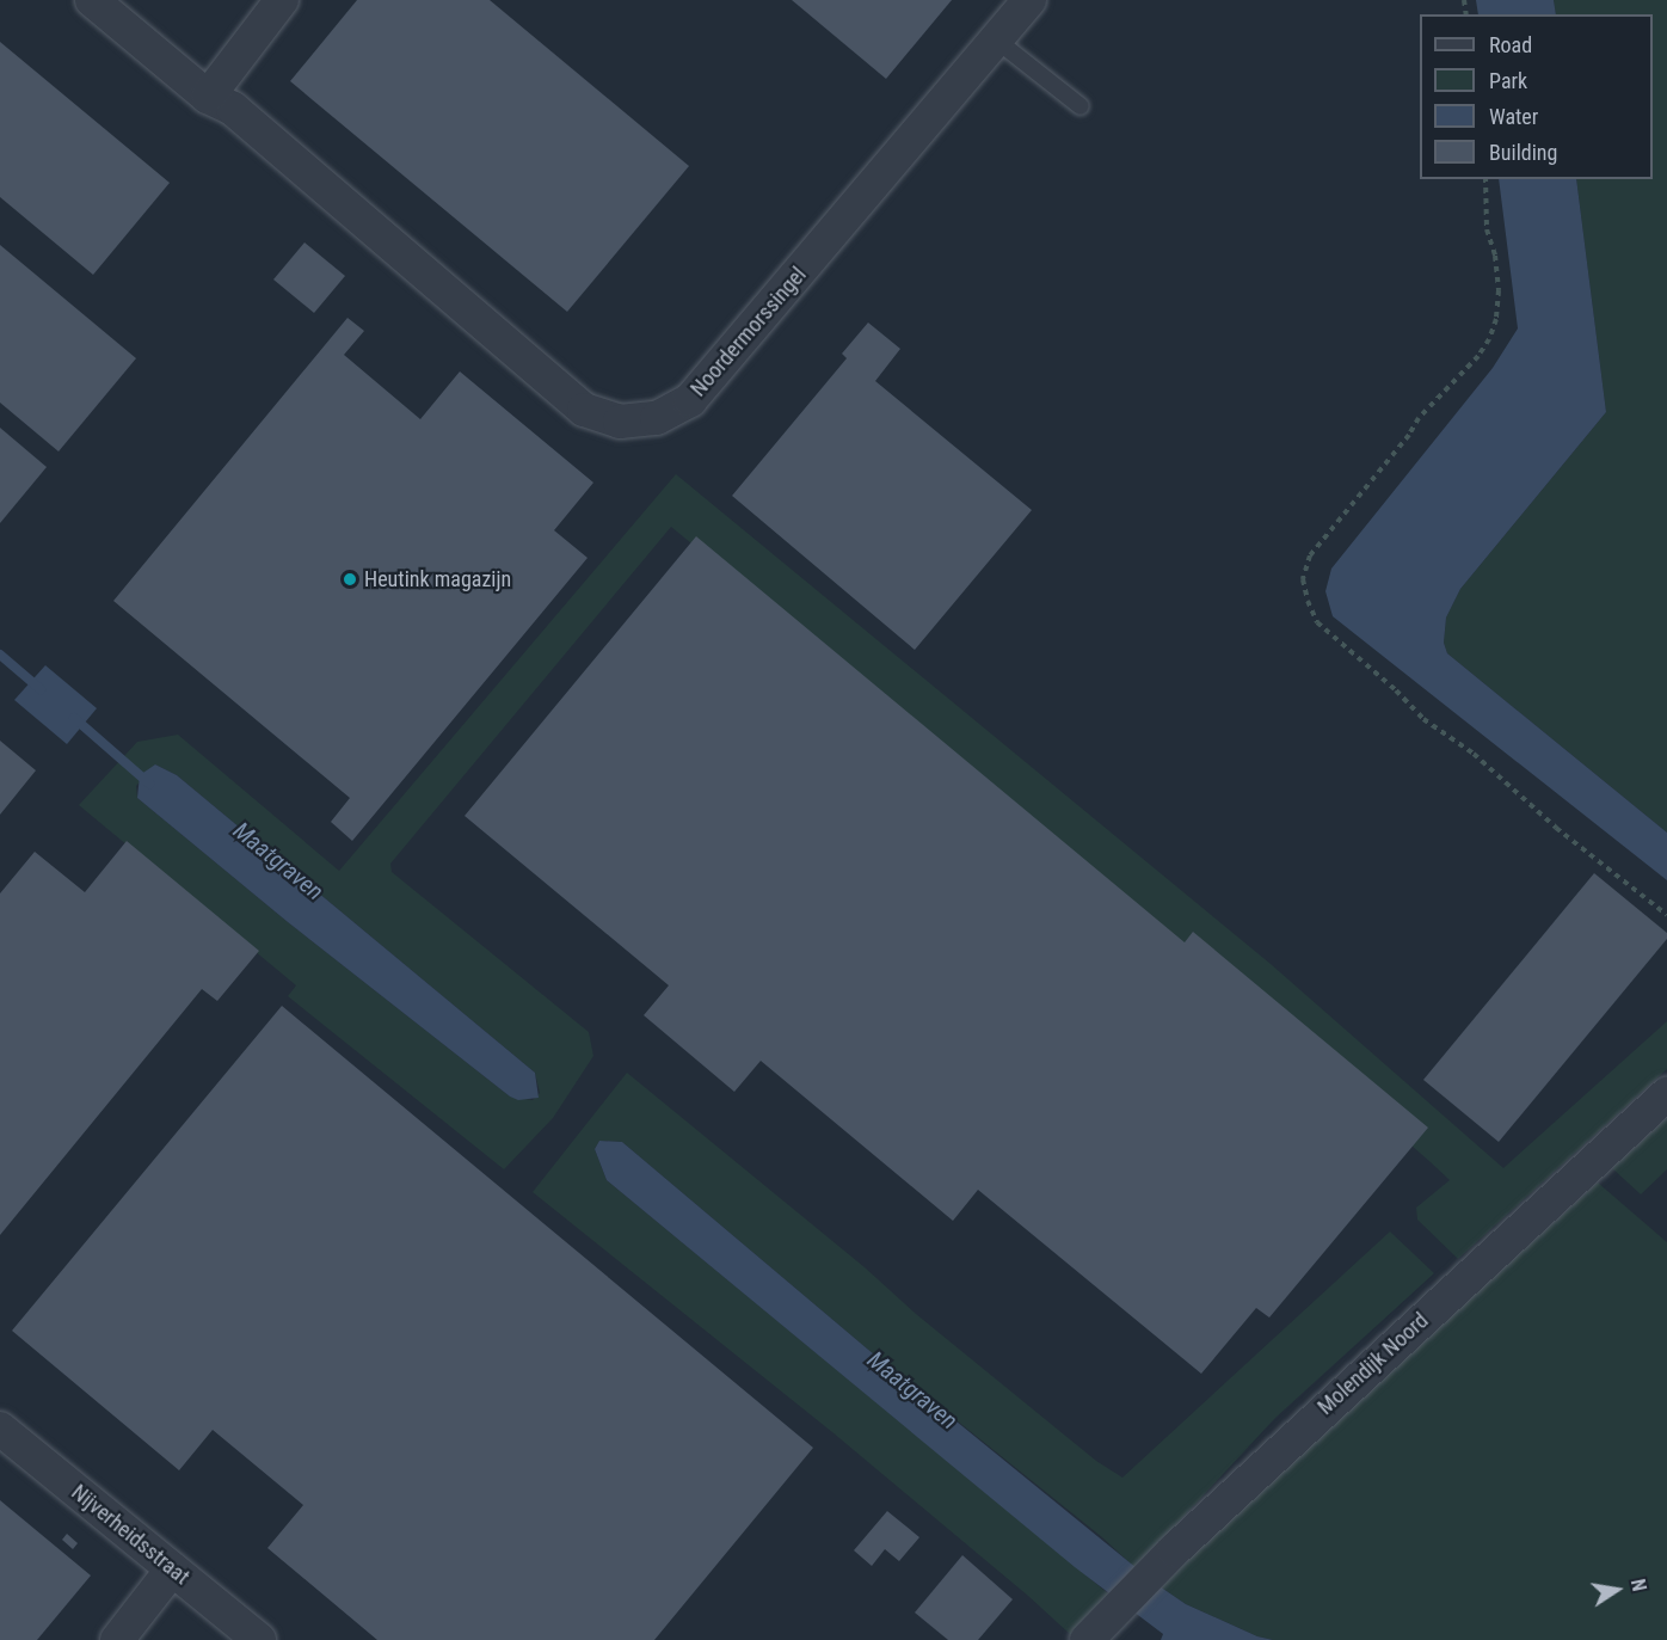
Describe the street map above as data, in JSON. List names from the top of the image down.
{
  "streets": {
    "street": ["Noordermorssingel", "Molendijk Noord", "Nijverheidsstraat"]
  },
  "water": ["Maatgraven"],
  "places": ["Heutink magazijn"],
  "legend": [
    "Road",
    "Park",
    "Water",
    "Building"
  ],
  "north": "right"
}
